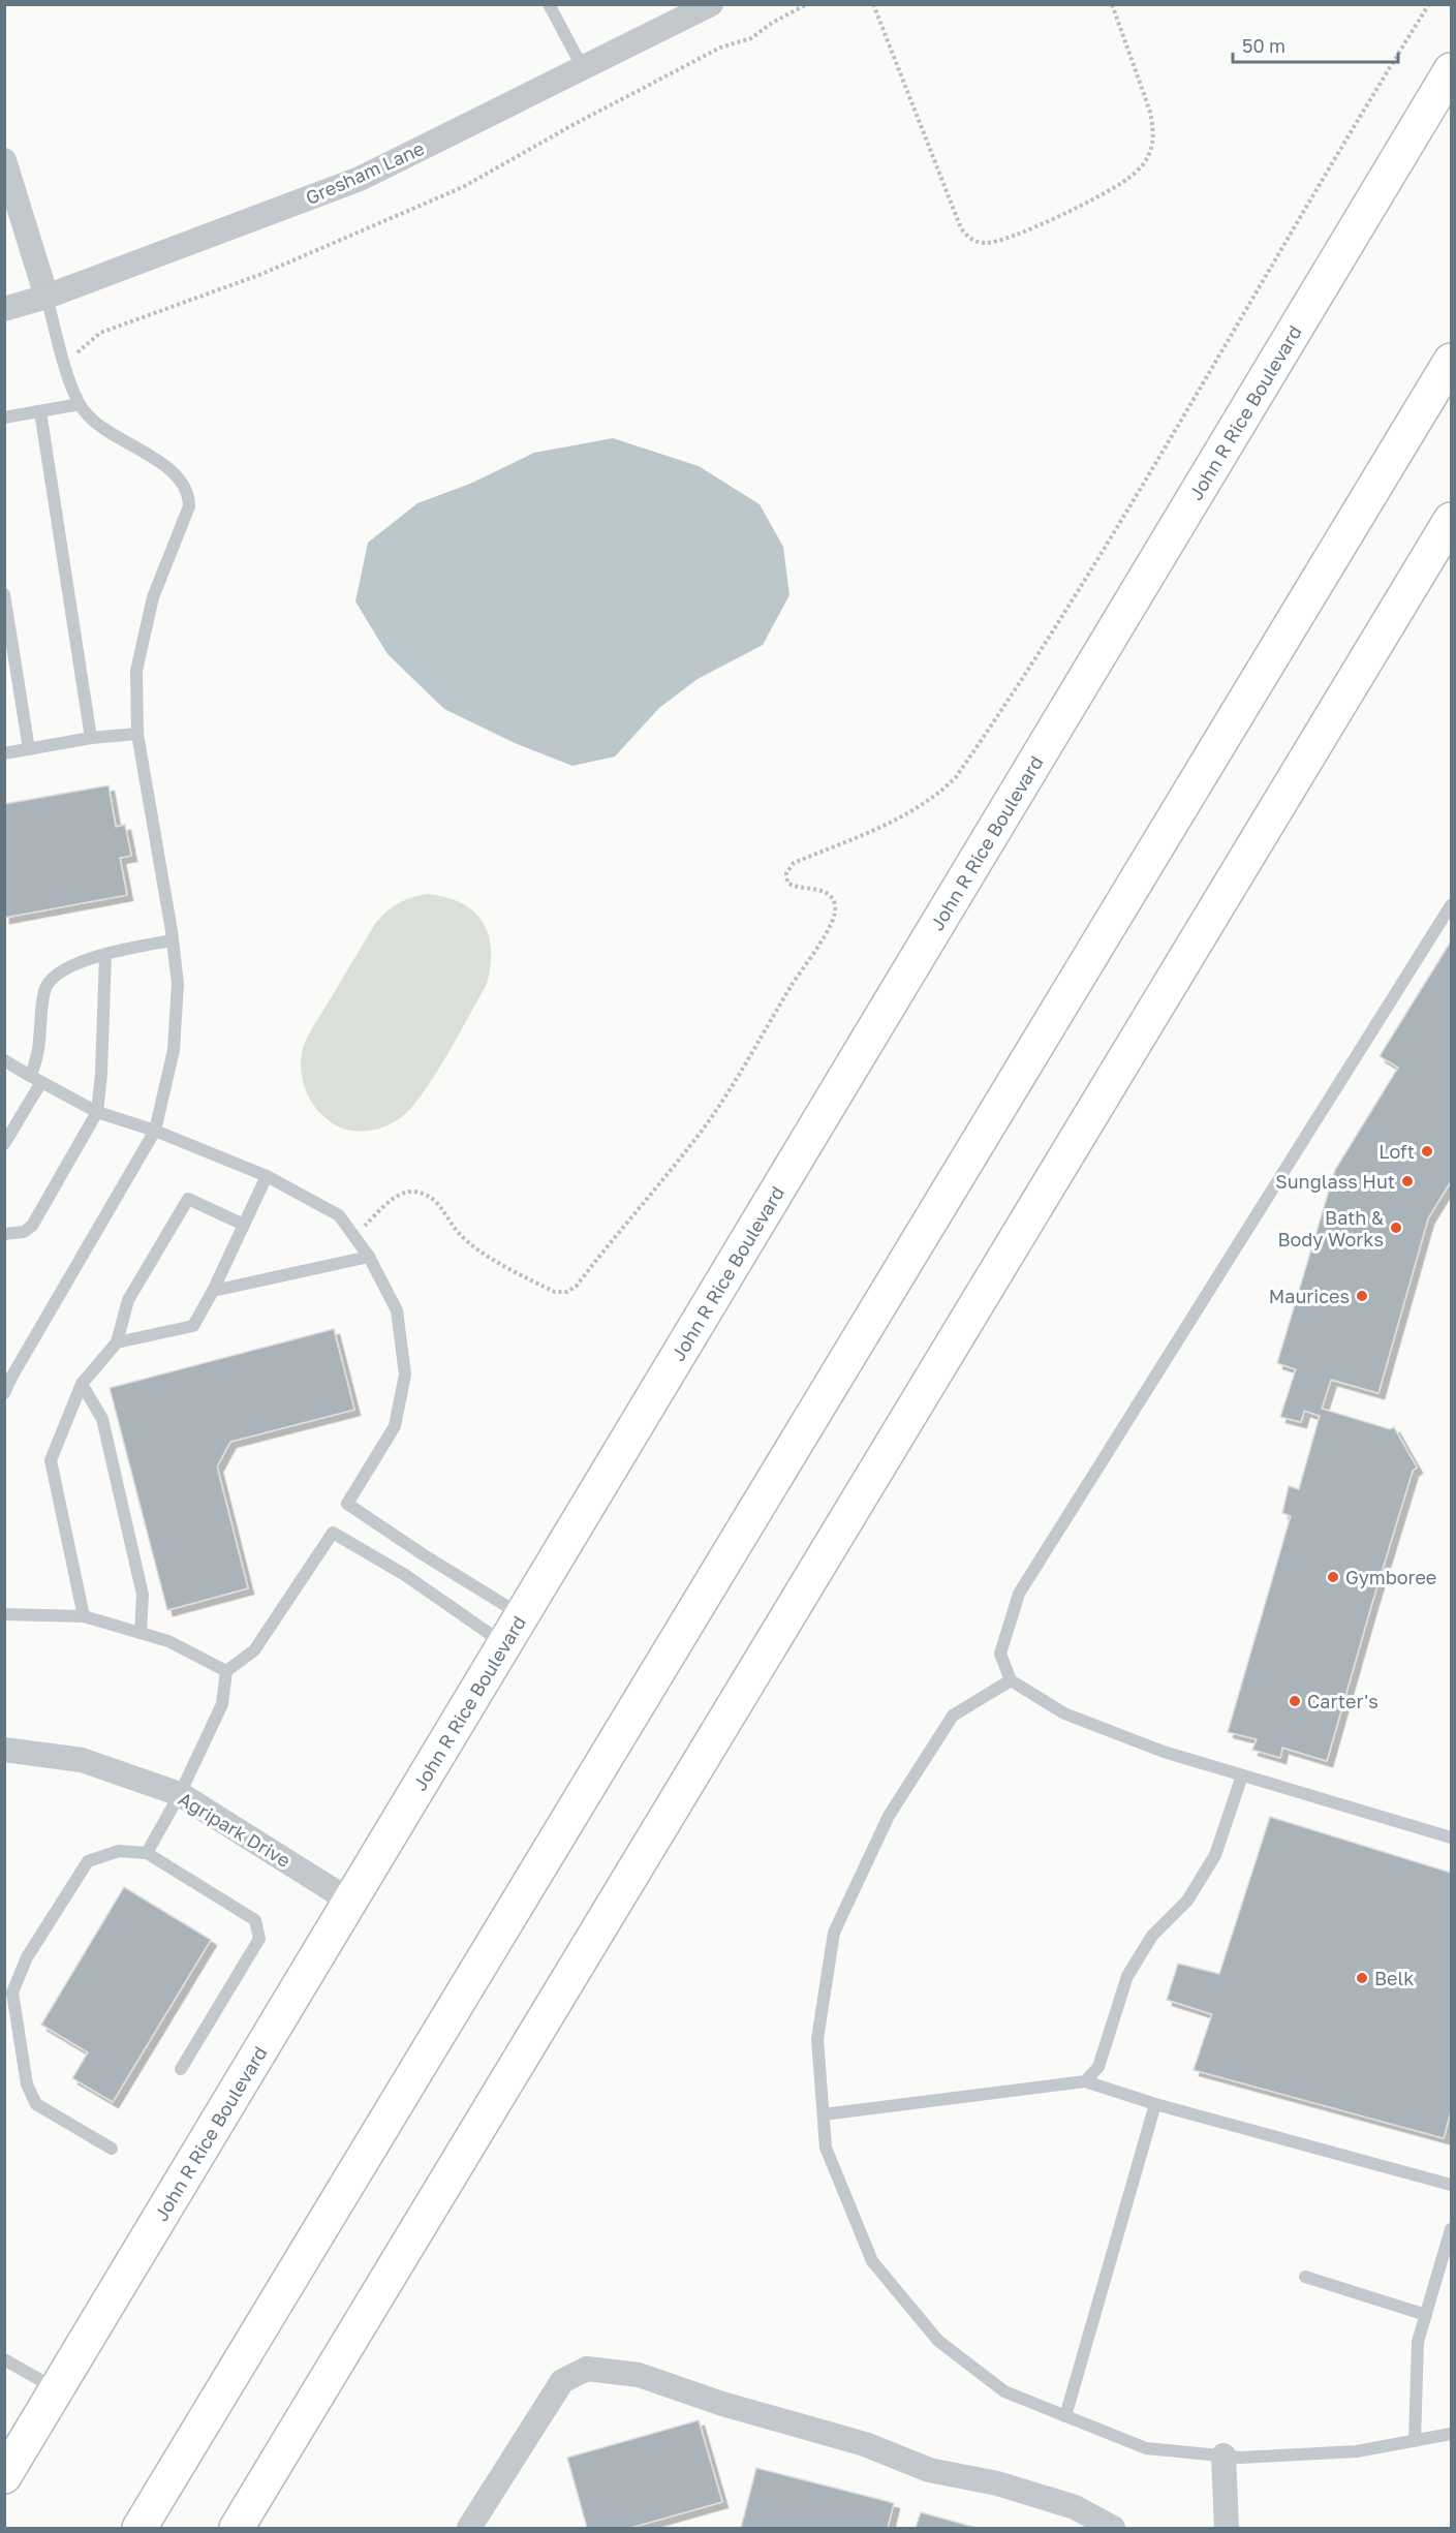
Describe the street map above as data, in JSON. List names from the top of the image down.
{
  "streets": {
    "main road": ["John R Rice Boulevard"],
    "street": ["Gresham Lane", "Agripark Drive"]
  },
  "crossings": [
    ["John R Rice Boulevard", "Agripark Drive"]
  ],
  "places": [
    "Loft",
    "Sunglass Hut",
    "Bath & Body Works",
    "Maurices",
    "Gymboree",
    "Carter's",
    "Belk"
  ],
  "scale_bar": "50 m"
}
